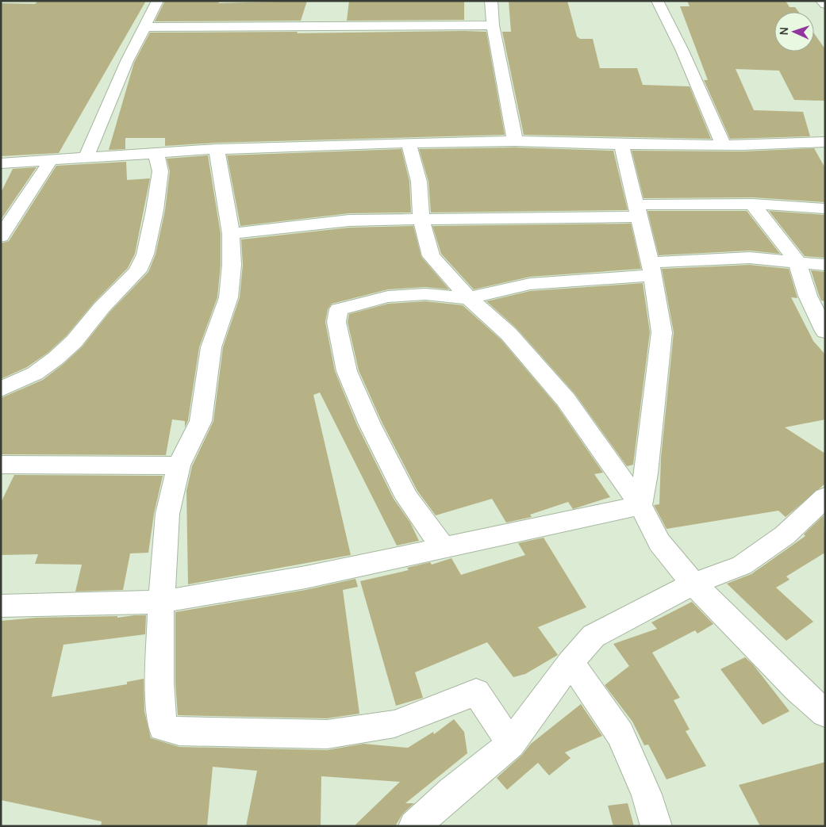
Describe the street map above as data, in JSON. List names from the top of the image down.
{
  "north": "left"
}
